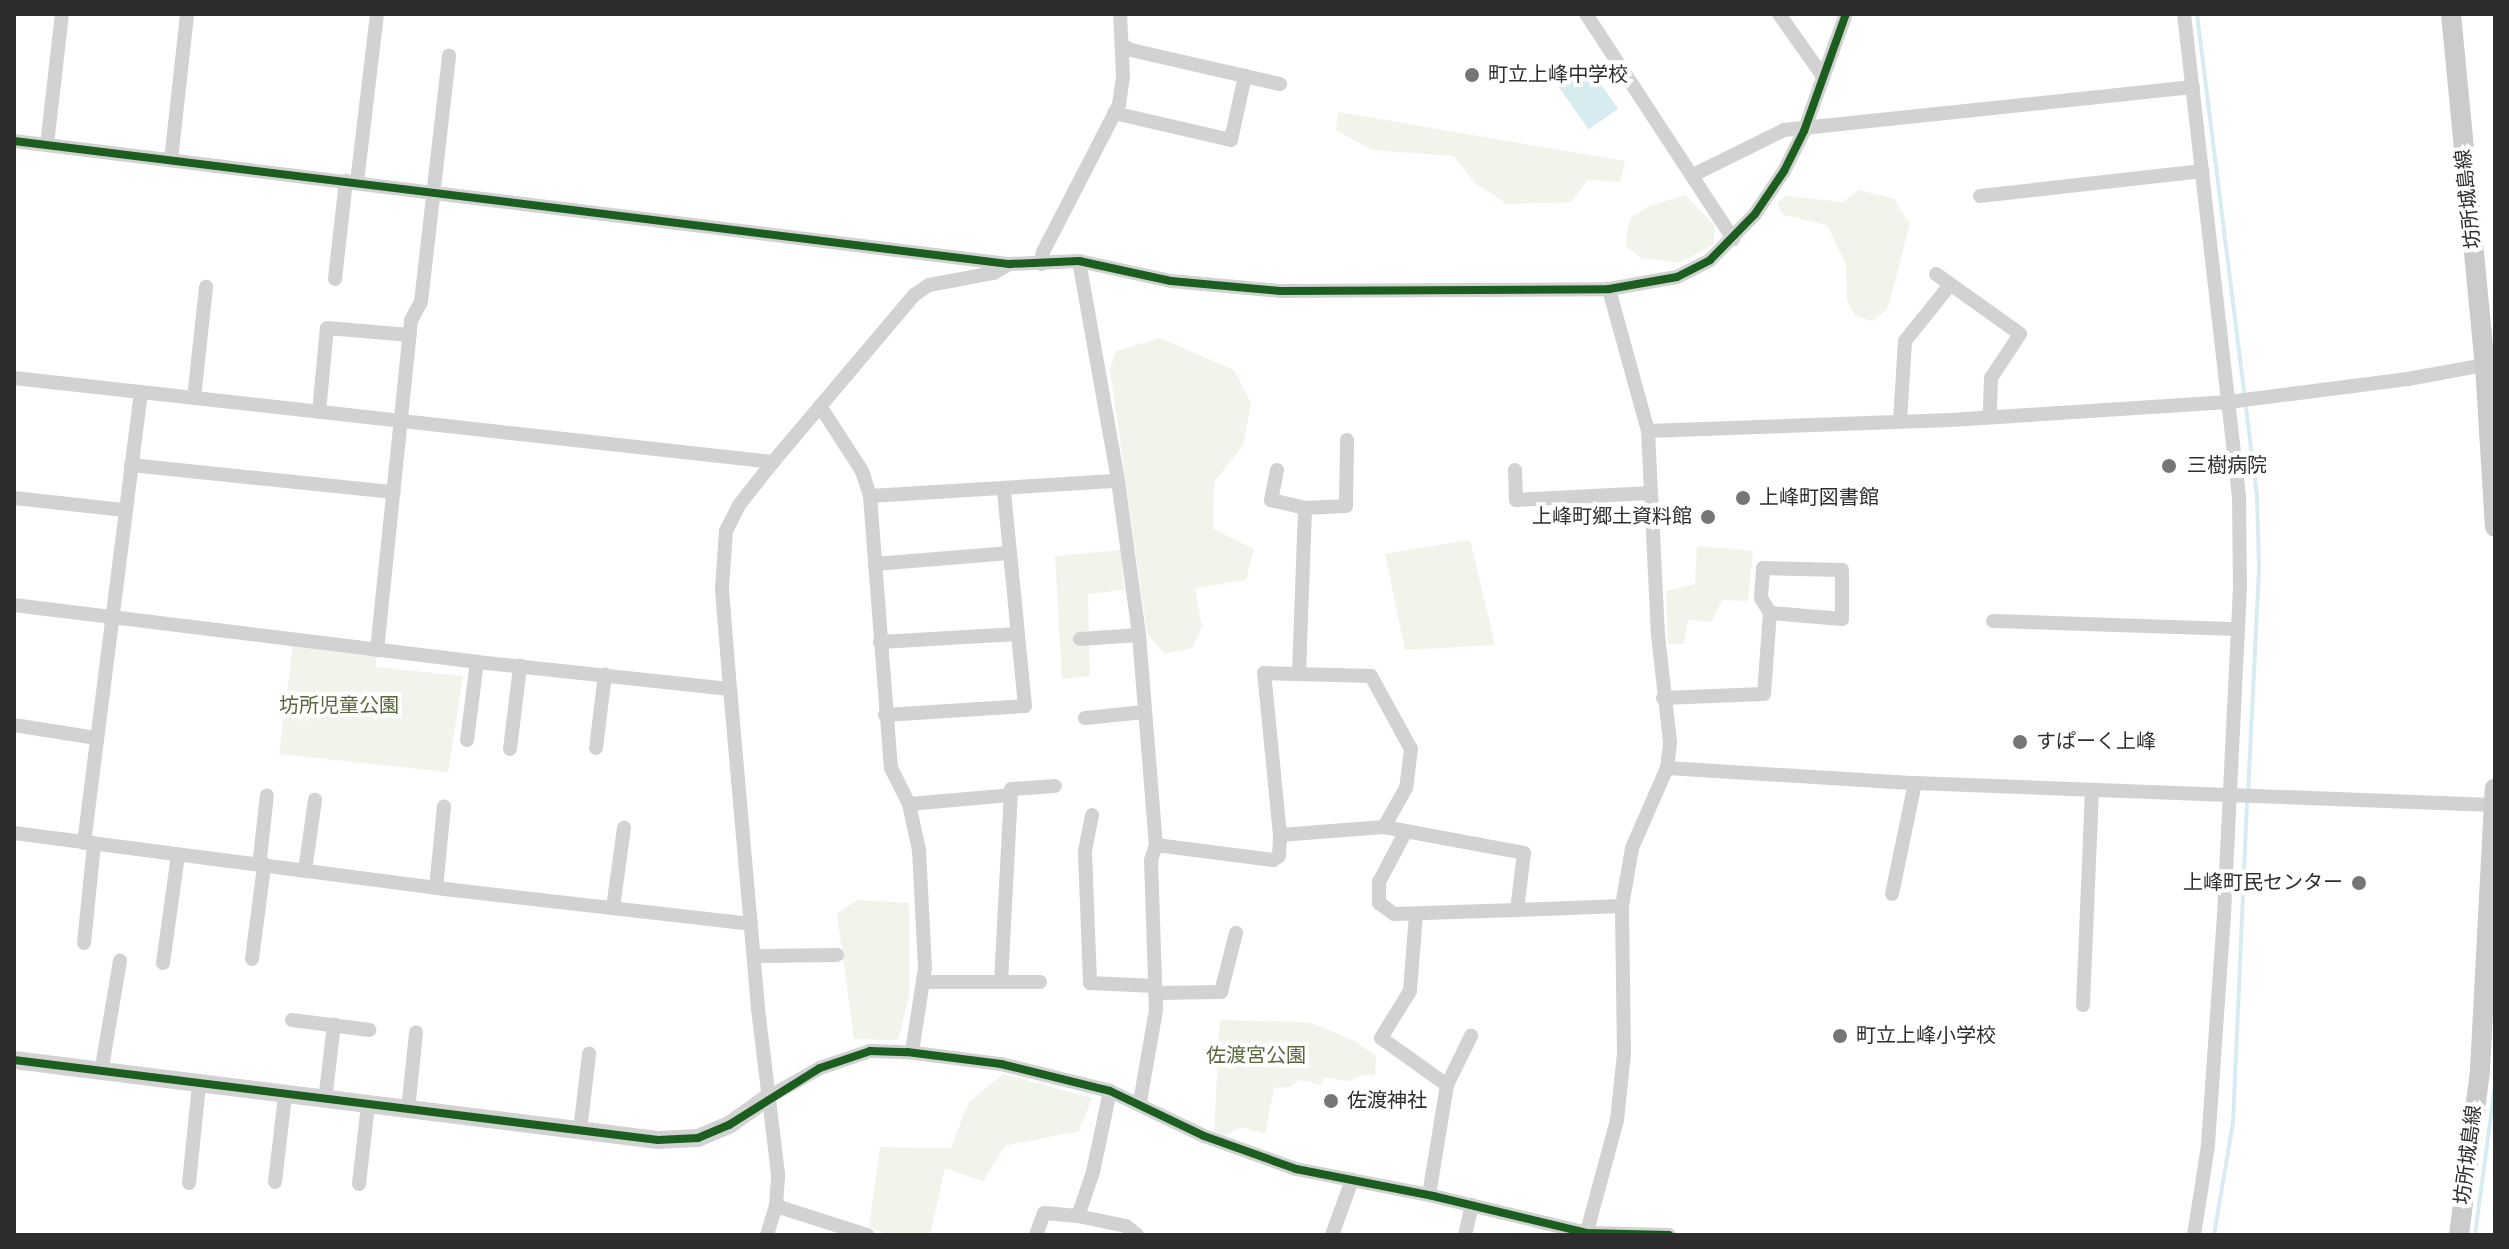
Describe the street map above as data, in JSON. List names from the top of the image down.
{
  "streets": {
    "main road": ["坊所城島線"]
  },
  "parks": ["坊所児童公園", "佐渡宮公園"],
  "places": [
    "町立上峰中学校",
    "三樹病院",
    "上峰町図書館",
    "上峰町郷土資料館",
    "すぱーく上峰",
    "上峰町民センター",
    "町立上峰小学校",
    "佐渡神社"
  ]
}
